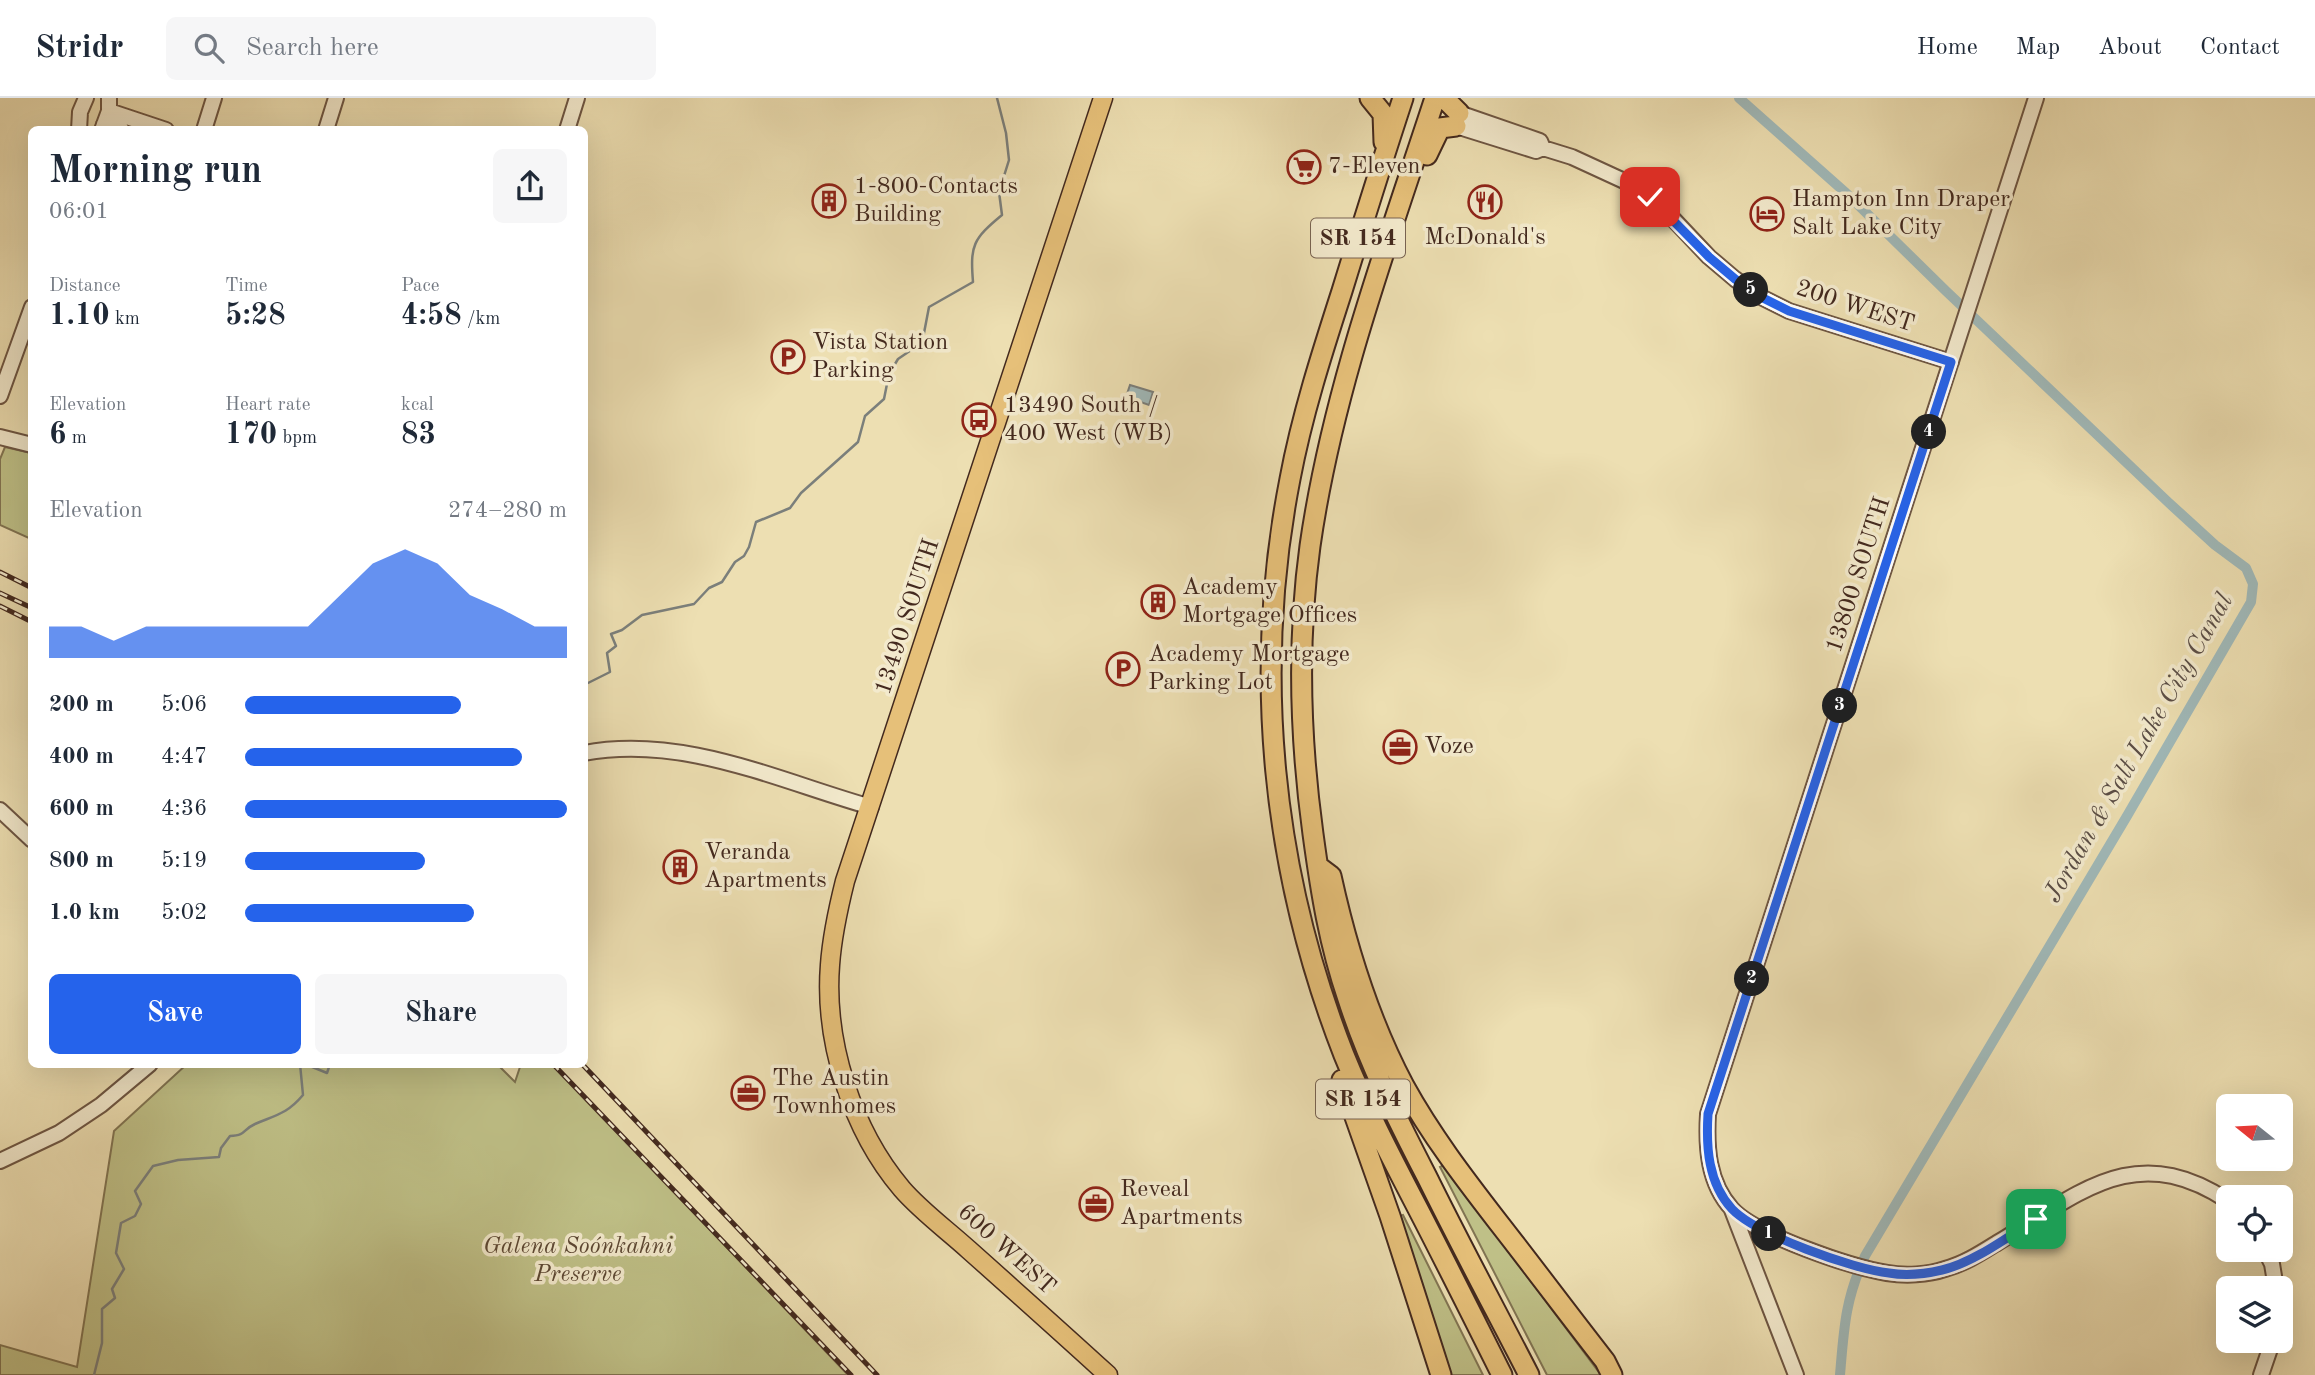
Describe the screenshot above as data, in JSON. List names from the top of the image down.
{
  "streets": {
    "highway": ["SR 154"],
    "main road": ["13490 SOUTH", "600 WEST"],
    "street": ["200 WEST", "13800 SOUTH"]
  },
  "crossings": [
    ["200 WEST", "13800 SOUTH"],
    ["13490 SOUTH", "600 WEST"]
  ],
  "water": ["Jordan & Salt Lake City Canal"],
  "parks": ["Galena Soónkahni Preserve"],
  "places": {
    "supermarket": ["7-Eleven"],
    "building": ["1-800-Contacts Building", "Academy Mortgage Offices", "Veranda Apartments"],
    "restaurant": ["McDonald's"],
    "hotel": ["Hampton Inn Draper Salt Lake City"],
    "parking": ["Vista Station Parking", "Academy Mortgage Parking Lot"],
    "bus stop": ["13490 South / 400 West (WB)"],
    "office": ["Voze", "The Austin Townhomes", "Reveal Apartments"]
  },
  "north": "left",
  "page": {
    "header": "Stridr",
    "search": "Search here",
    "nav": [
      "Home",
      "Map",
      "About",
      "Contact"
    ],
    "heading": ["Morning run", "06:01"],
    "stats": [
      ["Distance", "1.10 km"],
      ["Time", "5:28"],
      ["Pace", "4:58 /km"],
      ["Elevation", "6 m"],
      ["Heart rate", "170 bpm"],
      ["kcal", "83"]
    ],
    "pins": [
      "5",
      "4",
      "3",
      "2",
      "1"
    ],
    "chart": ["Elevation", "274–280 m"],
    "list": [
      {
        "name": "200 m",
        "note": "5:06"
      },
      {
        "name": "400 m",
        "note": "4:47"
      },
      {
        "name": "600 m",
        "note": "4:36"
      },
      {
        "name": "800 m",
        "note": "5:19"
      },
      {
        "name": "1.0 km",
        "note": "5:02"
      }
    ],
    "buttons": ["Save", "Share"]
  }
}
